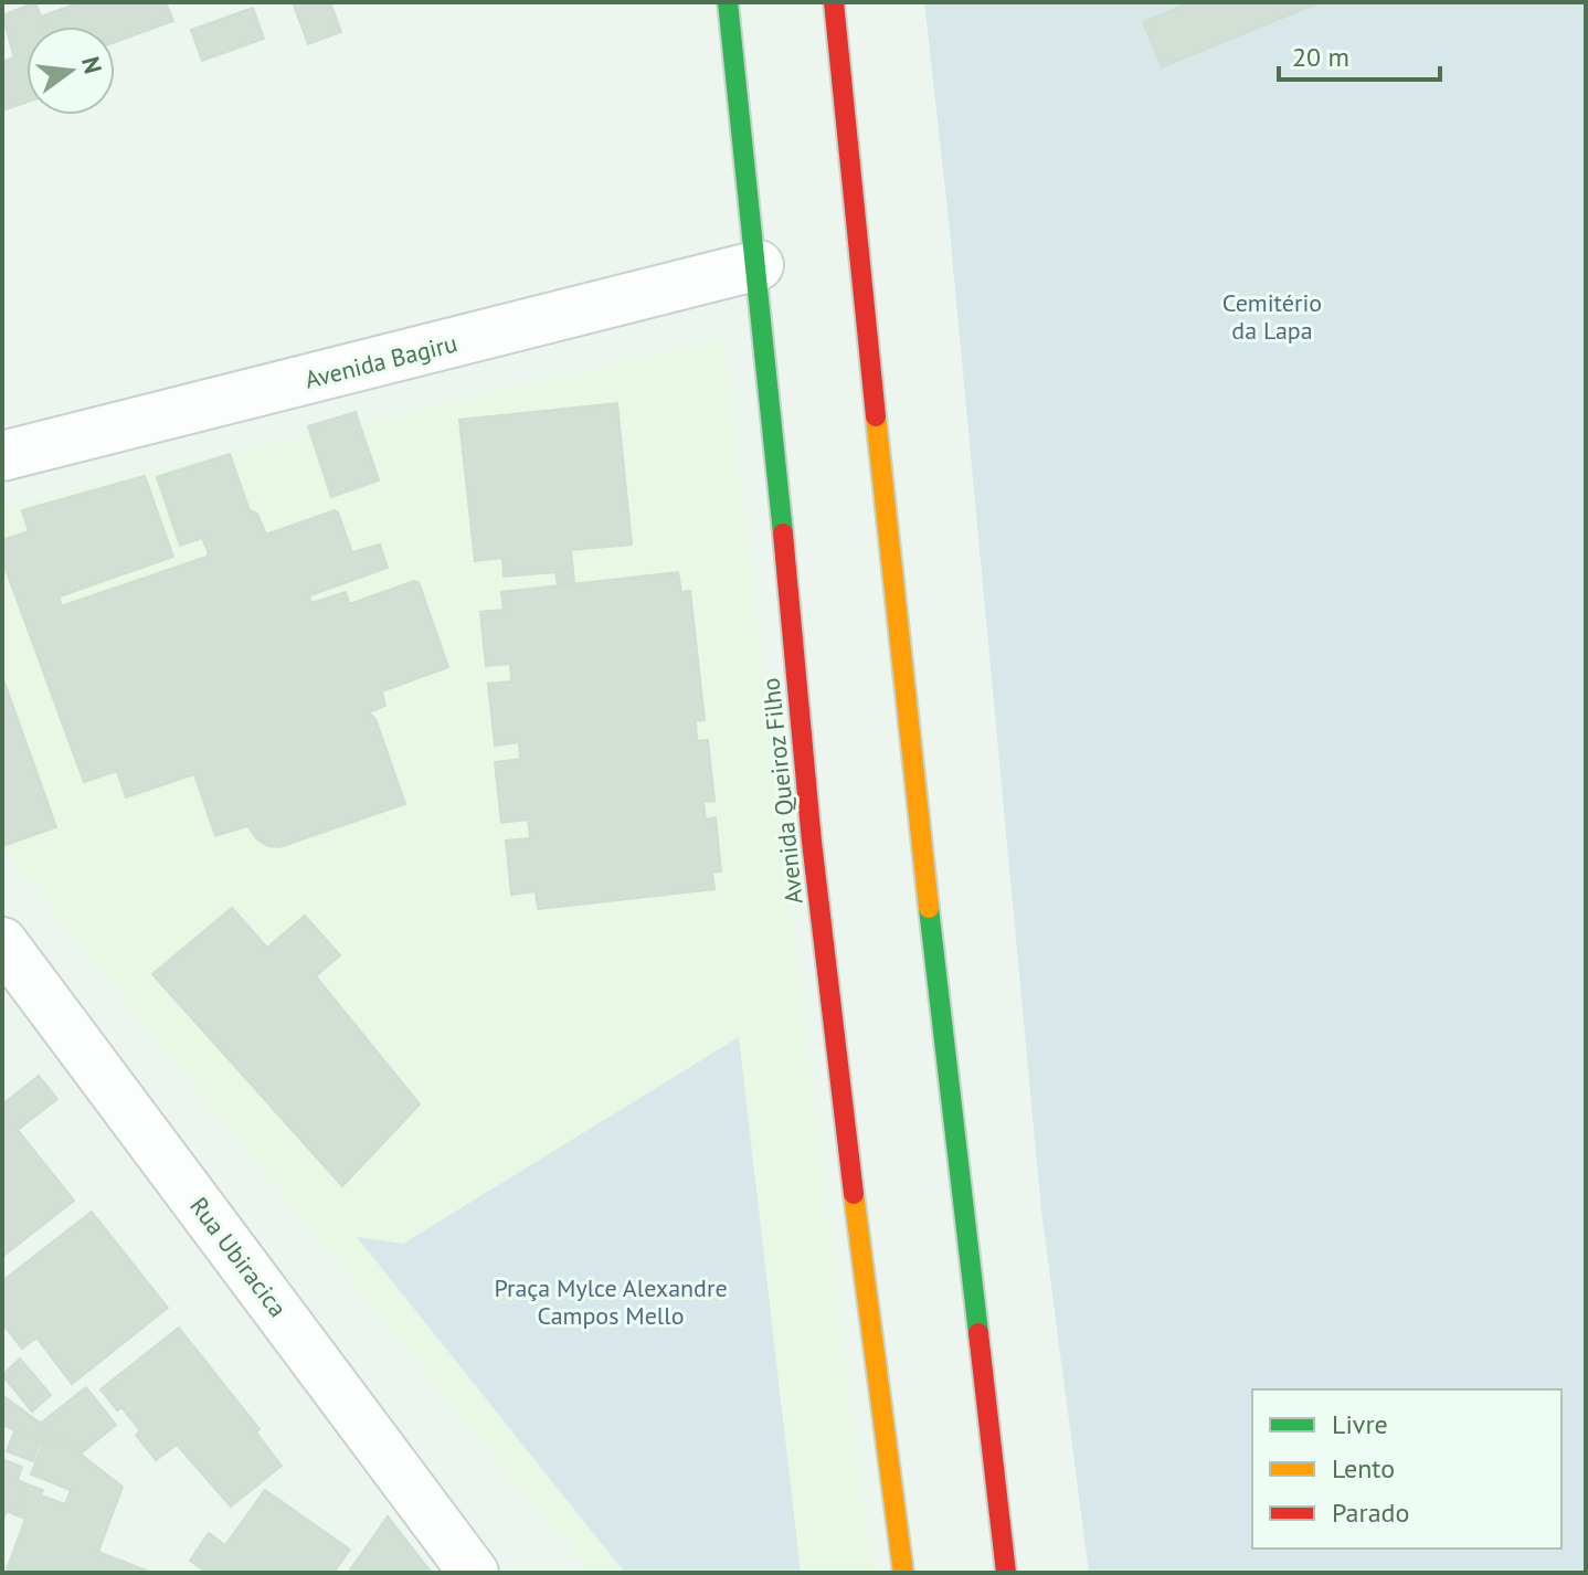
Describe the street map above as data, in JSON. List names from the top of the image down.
{
  "streets": {
    "main road": ["Avenida Queiroz Filho"],
    "street": ["Avenida Bagiru", "Rua Ubiracica"]
  },
  "crossings": [
    ["Avenida Bagiru", "Avenida Queiroz Filho"]
  ],
  "parks": ["Cemitério da Lapa", "Praça Mylce Alexandre Campos Mello"],
  "legend": ["Livre", "Lento", "Parado"],
  "scale_bar": "20 m",
  "north": "right"
}
